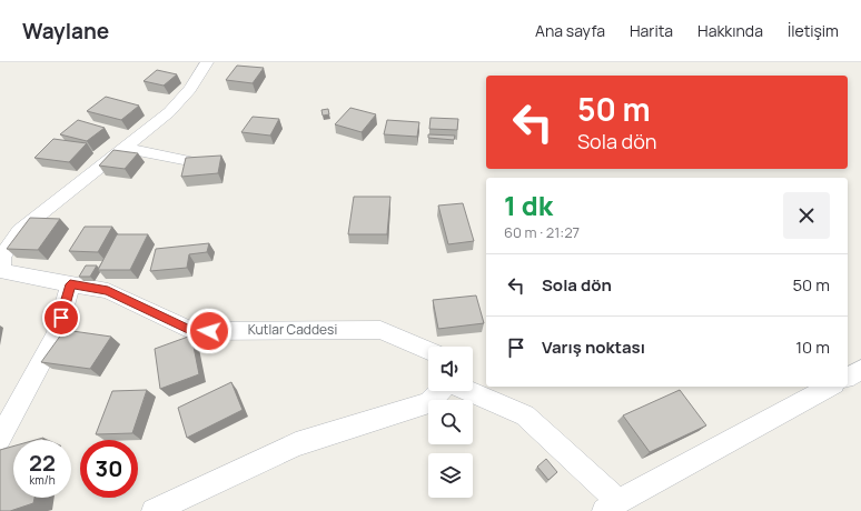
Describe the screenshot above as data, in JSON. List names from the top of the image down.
{
  "streets": {
    "street": ["Kutlar Caddesi"]
  },
  "page": {
    "header": "Waylane",
    "nav": [
      "Ana sayfa",
      "Harita",
      "Hakkında",
      "İletişim"
    ],
    "turn": ["50 m", "Sola dön"],
    "heading": ["1 dk", "60 m · 21:27"],
    "list": [
      {
        "name": "Sola dön",
        "value": "50 m"
      },
      {
        "name": "Varış noktası",
        "value": "10 m"
      }
    ],
    "speed": "22 km/h",
    "limit": "30"
  }
}
